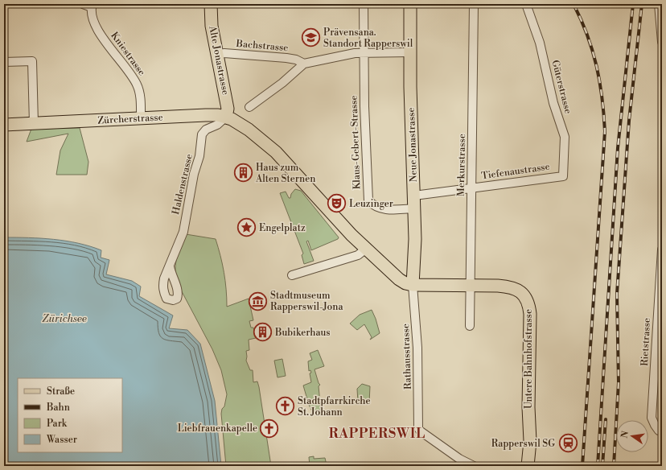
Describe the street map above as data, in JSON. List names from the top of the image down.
{
  "streets": {
    "main road": [
      "Alte Jonastrasse",
      "Zürcherstrasse",
      "Neue Jonastrasse",
      "Untere Bahnhofstrasse"
    ],
    "street": [
      "Bachstrasse",
      "Kniestrasse",
      "Güterstrasse",
      "Klaus-Gebert-Strasse",
      "Merkurstrasse",
      "Tiefenaustrasse",
      "Haldenstrasse",
      "Rietstrasse",
      "Rathausstrasse"
    ]
  },
  "crossings": [
    ["Bachstrasse", "Alte Jonastrasse"],
    ["Kniestrasse", "Zürcherstrasse"],
    ["Alte Jonastrasse", "Zürcherstrasse"],
    ["Alte Jonastrasse", "Haldenstrasse"],
    ["Güterstrasse", "Tiefenaustrasse"],
    ["Zürcherstrasse", "Haldenstrasse"],
    ["Klaus-Gebert-Strasse", "Neue Jonastrasse"],
    ["Neue Jonastrasse", "Tiefenaustrasse"],
    ["Neue Jonastrasse", "Rathausstrasse"],
    ["Neue Jonastrasse", "Untere Bahnhofstrasse"],
    ["Merkurstrasse", "Tiefenaustrasse"],
    ["Merkurstrasse", "Untere Bahnhofstrasse"],
    ["Rathausstrasse", "Untere Bahnhofstrasse"]
  ],
  "districts": ["RAPPERSWIL"],
  "water": ["Zürichsee"],
  "places": {
    "school or university": ["Prävensana. Standort Rapperswil"],
    "building": ["Haus zum Alten Sternen", "Bubikerhaus"],
    "theatre": ["Leuzinger"],
    "place": ["Engelplatz"],
    "museum": ["Stadtmuseum Rapperswil-Jona"],
    "church": ["Stadtpfarrkirche St. Johann", "Liebfrauenkapelle"],
    "station": ["Rapperswil SG"]
  },
  "legend": [
    "Straße",
    "Bahn",
    "Park",
    "Wasser"
  ],
  "north": "left"
}
